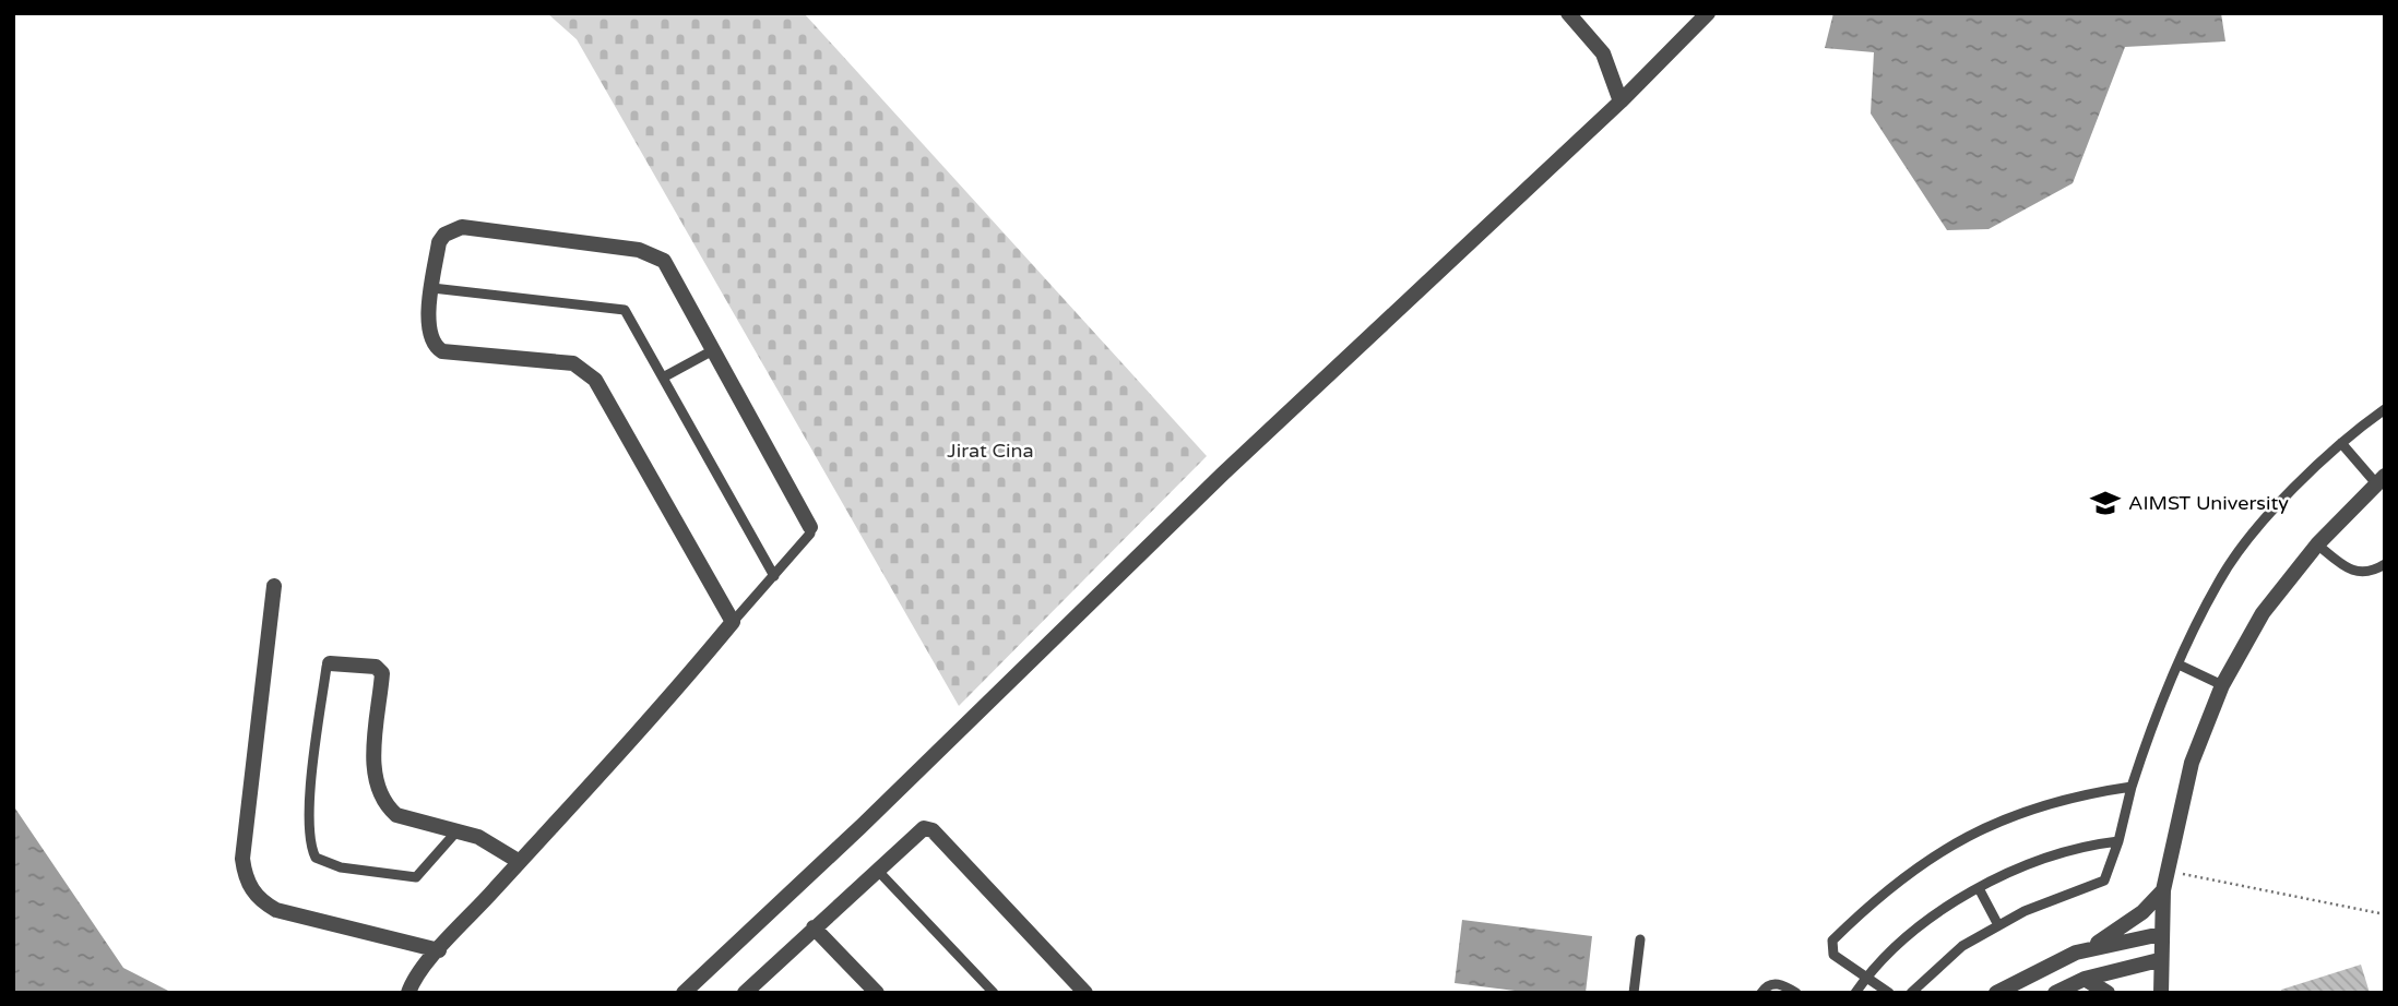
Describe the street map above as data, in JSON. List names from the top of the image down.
{
  "parks": ["Jirat Cina"],
  "places": {
    "school or university": ["AIMST University"]
  }
}
